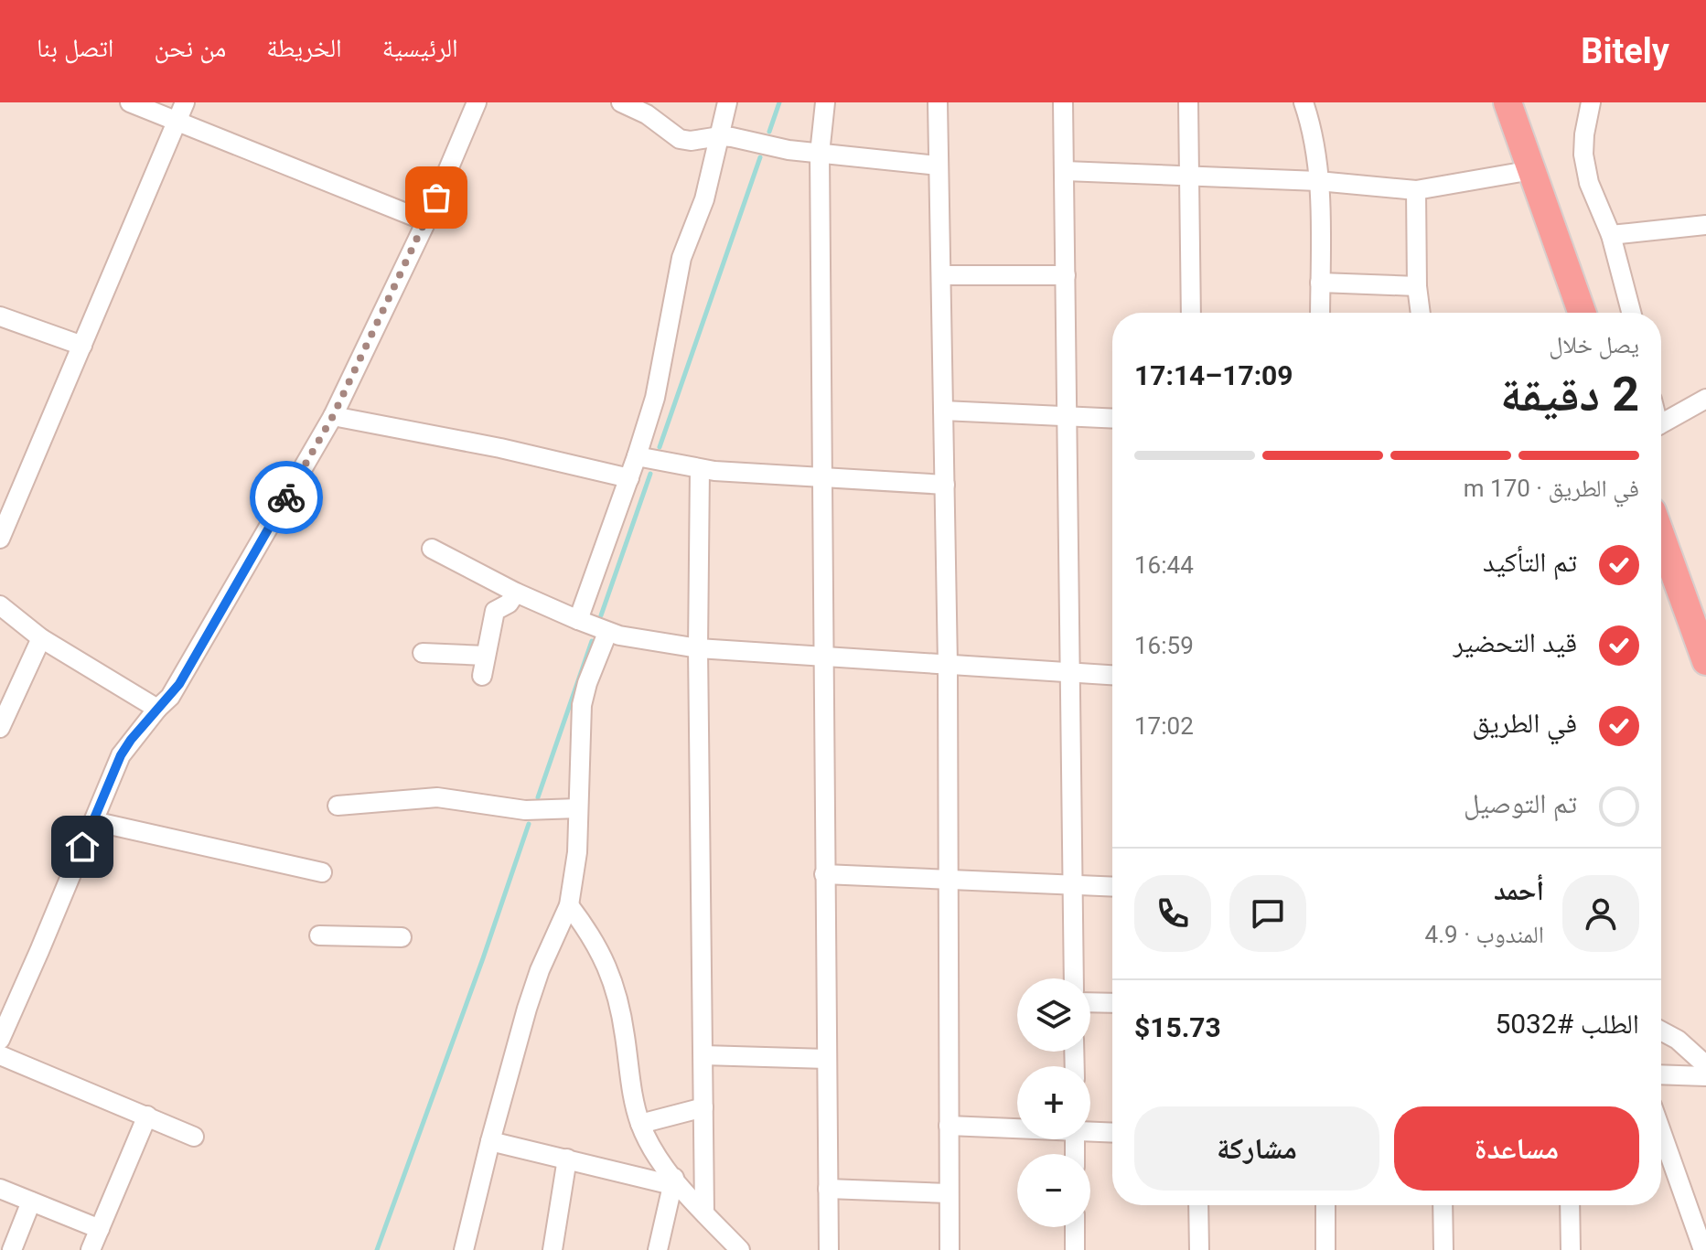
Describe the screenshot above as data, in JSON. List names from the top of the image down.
{
  "page": {
    "header": "Bitely",
    "nav": [
      "الرئيسية",
      "الخريطة",
      "من نحن",
      "اتصل بنا"
    ],
    "heading": ["2 دقيقة", "يصل خلال", "17:09–17:14"],
    "panel": [
      "أحمد",
      "المندوب · 4.9",
      "الطلب #5032",
      "$15.73"
    ],
    "bar": "في الطريق · 170 m",
    "list": [
      ["تم التأكيد", "16:44"],
      ["قيد التحضير", "16:59"],
      ["في الطريق", "17:02"],
      "تم التوصيل"
    ],
    "map_buttons": ["+", "−"],
    "buttons": ["مساعدة", "مشاركة"]
  }
}
